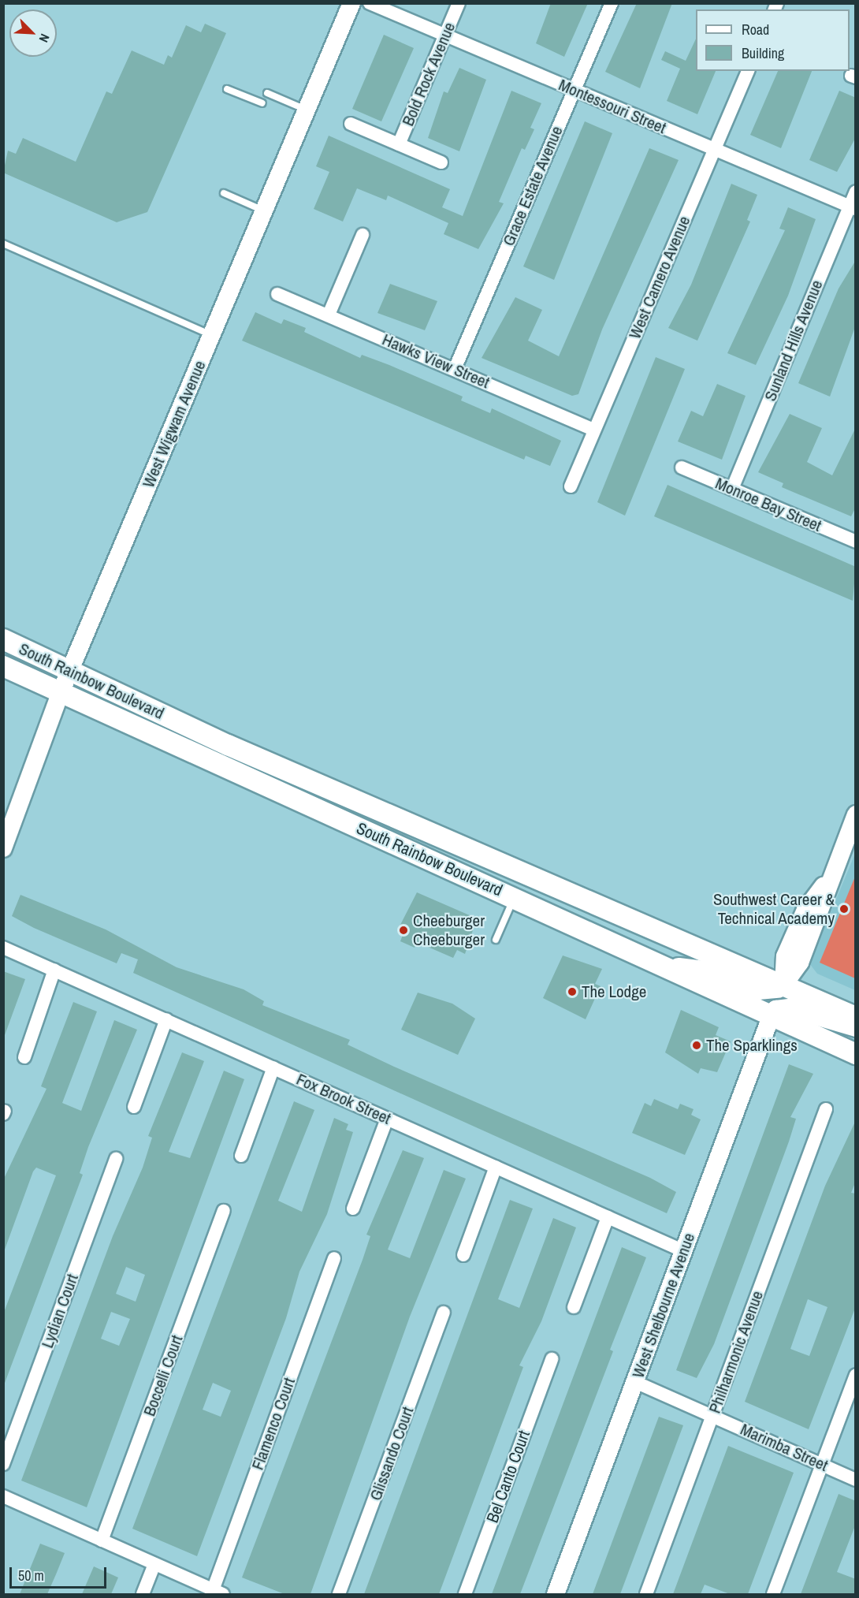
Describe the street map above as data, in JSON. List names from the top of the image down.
{
  "streets": {
    "main road": ["South Rainbow Boulevard"],
    "street": [
      "Bold Rock Avenue",
      "Montessouri Street",
      "Grace Estate Avenue",
      "West Camero Avenue",
      "Sunland Hills Avenue",
      "Hawks View Street",
      "West Wigwam Avenue",
      "Monroe Bay Street",
      "Fox Brook Street",
      "West Shelbourne Avenue",
      "Lydian Court",
      "Philharmonic Avenue",
      "Boccelli Court",
      "Flamenco Court",
      "Marimba Street",
      "Glissando Court",
      "Bel Canto Court"
    ]
  },
  "crossings": [
    ["Bold Rock Avenue", "Montessouri Street"],
    ["Montessouri Street", "Grace Estate Avenue"],
    ["Montessouri Street", "West Camero Avenue"],
    ["Montessouri Street", "Sunland Hills Avenue"],
    ["Grace Estate Avenue", "Hawks View Street"],
    ["West Camero Avenue", "Hawks View Street"],
    ["Sunland Hills Avenue", "Monroe Bay Street"],
    ["West Wigwam Avenue", "South Rainbow Boulevard"],
    ["South Rainbow Boulevard", "West Shelbourne Avenue"],
    ["Fox Brook Street", "West Shelbourne Avenue"],
    ["West Shelbourne Avenue", "Marimba Street"],
    ["Philharmonic Avenue", "Marimba Street"]
  ],
  "places": [
    "Southwest Career & Technical Academy",
    "Cheeburger Cheeburger",
    "The Lodge",
    "The Sparklings"
  ],
  "legend": ["Road", "Building"],
  "scale_bar": "50 m",
  "north": "bottom right"
}
